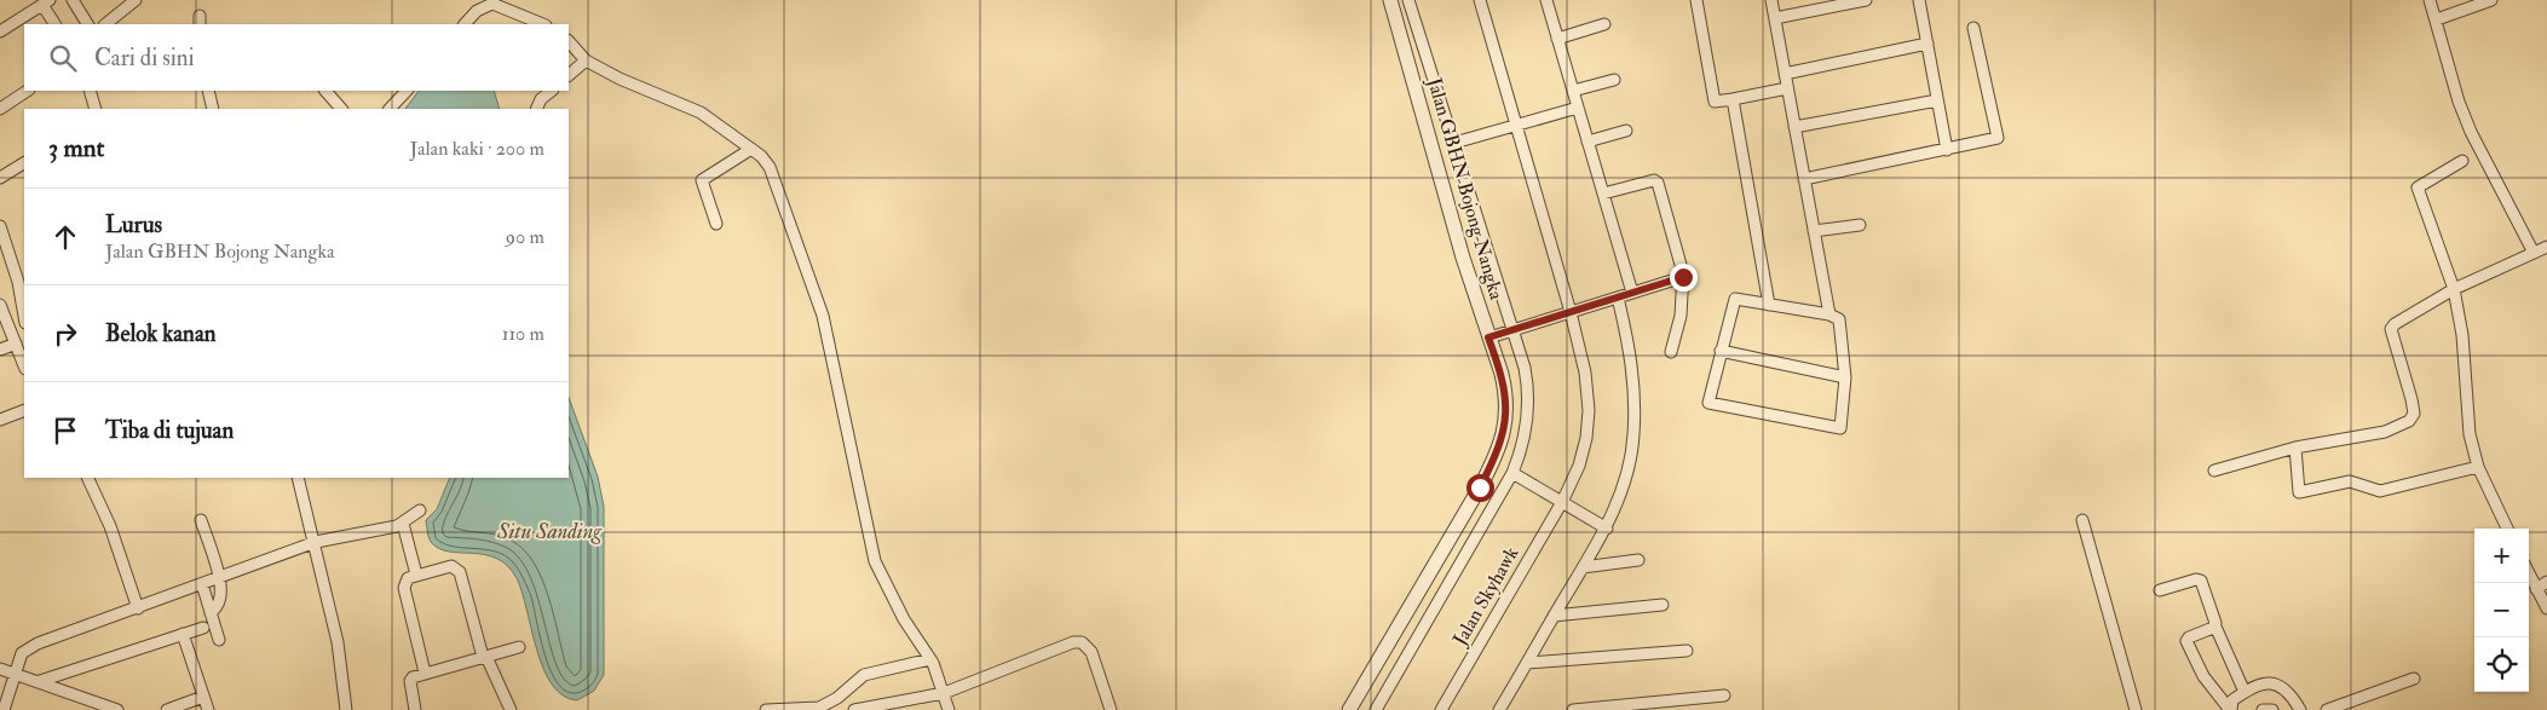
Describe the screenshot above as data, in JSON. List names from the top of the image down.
{
  "streets": {
    "street": ["Jalan GBHN Bojong Nangka", "Jalan Skyhawk"]
  },
  "water": ["Situ Sanding"],
  "page": {
    "search": "Cari di sini",
    "heading": ["3 mnt", "Jalan kaki · 200 m"],
    "list": [
      ["Lurus", "Jalan GBHN Bojong Nangka", "90 m"],
      ["Belok kanan", "110 m"],
      "Tiba di tujuan"
    ],
    "map_buttons": ["+", "−"]
  }
}
